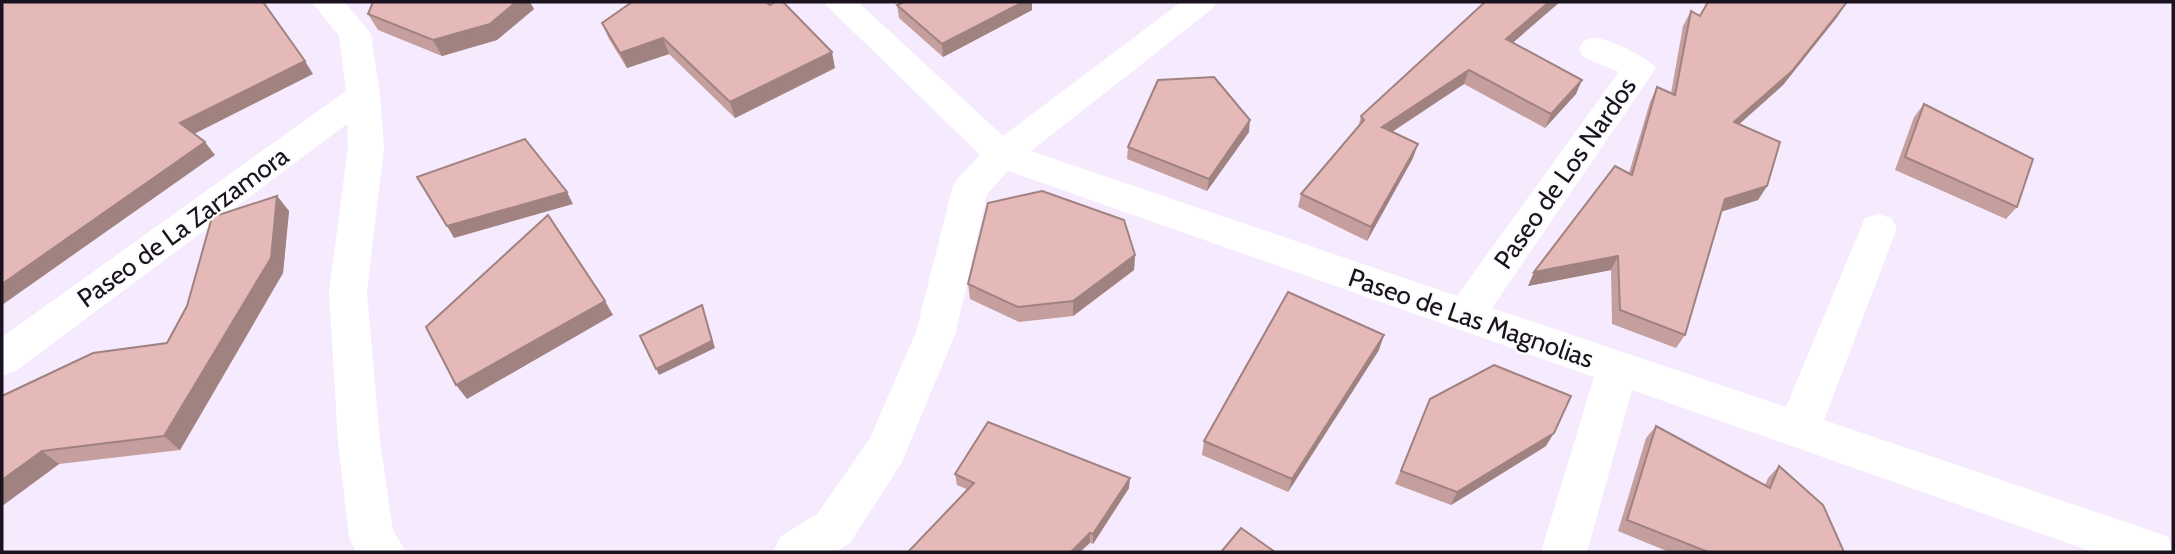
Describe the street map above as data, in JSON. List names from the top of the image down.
{
  "streets": {
    "street": ["Paseo de Los Nardos", "Paseo de La Zarzamora", "Paseo de Las Magnolias"]
  },
  "crossings": [
    ["Paseo de Los Nardos", "Paseo de Las Magnolias"]
  ]
}
